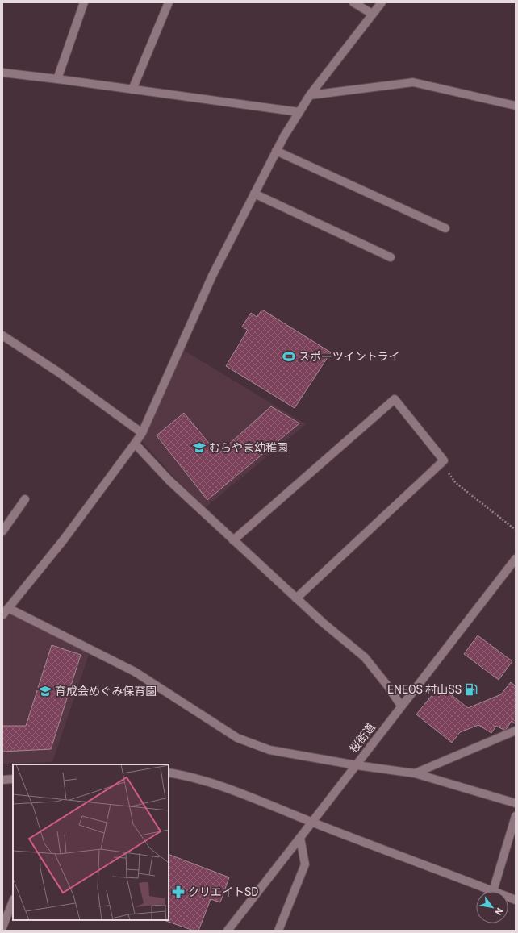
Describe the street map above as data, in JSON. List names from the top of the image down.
{
  "streets": {
    "street": ["桜街道"]
  },
  "places": {
    "sports": ["スポーツイントライ"],
    "school or university": ["むらやま幼稚園", "育成会めぐみ保育園"],
    "fuel station": ["ENEOS 村山SS"],
    "pharmacy": ["クリエイトSD"]
  },
  "north": "bottom right"
}
